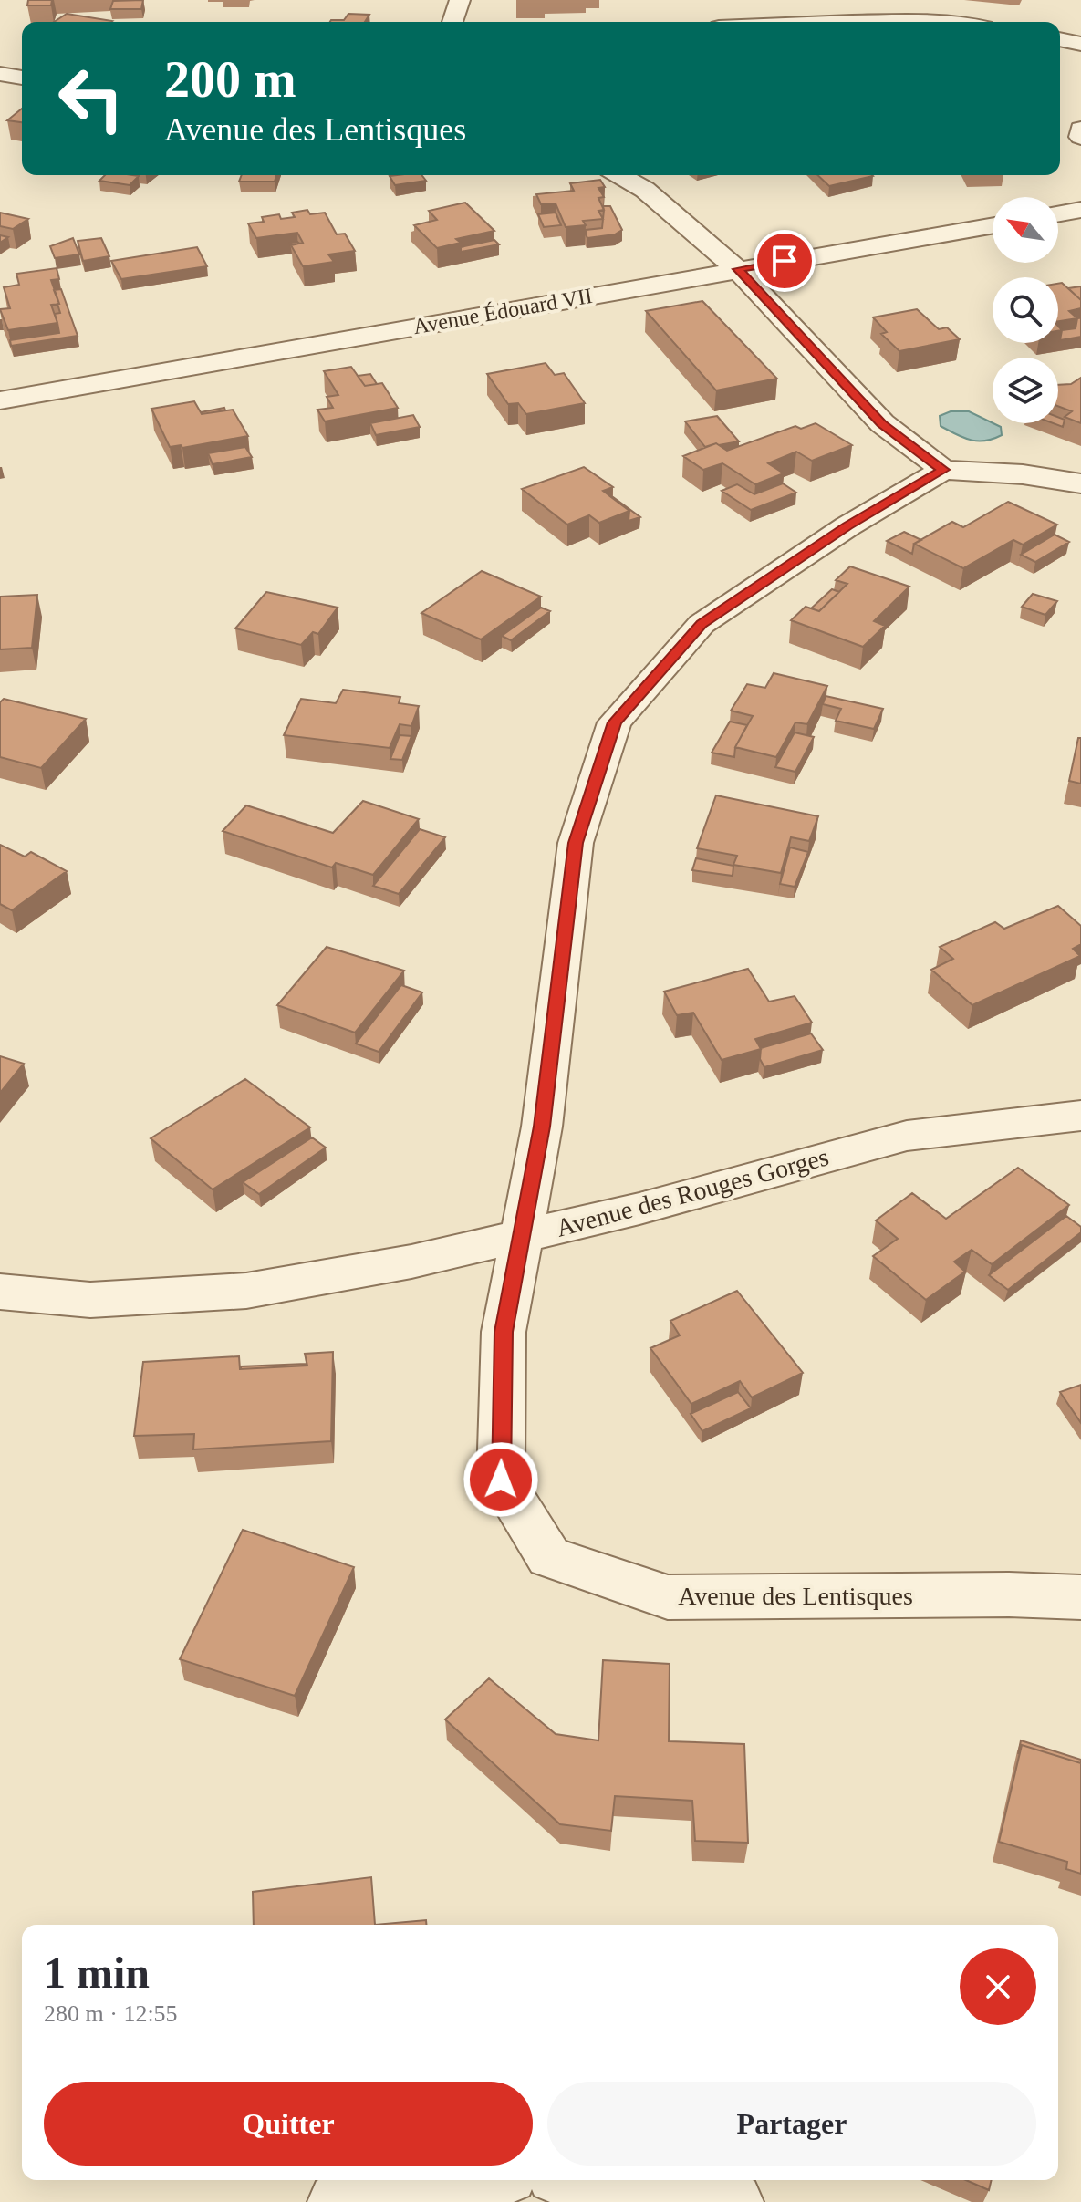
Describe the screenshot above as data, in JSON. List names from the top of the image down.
{
  "streets": {
    "street": ["Avenue Édouard VII", "Avenue des Rouges Gorges", "Avenue des Lentisques"]
  },
  "crossings": [
    ["Avenue des Rouges Gorges", "Avenue des Lentisques"]
  ],
  "north": "top left",
  "page": {
    "turn": ["200 m", "Avenue des Lentisques"],
    "heading": ["1 min", "280 m · 12:55"],
    "buttons": ["Quitter", "Partager"]
  }
}
